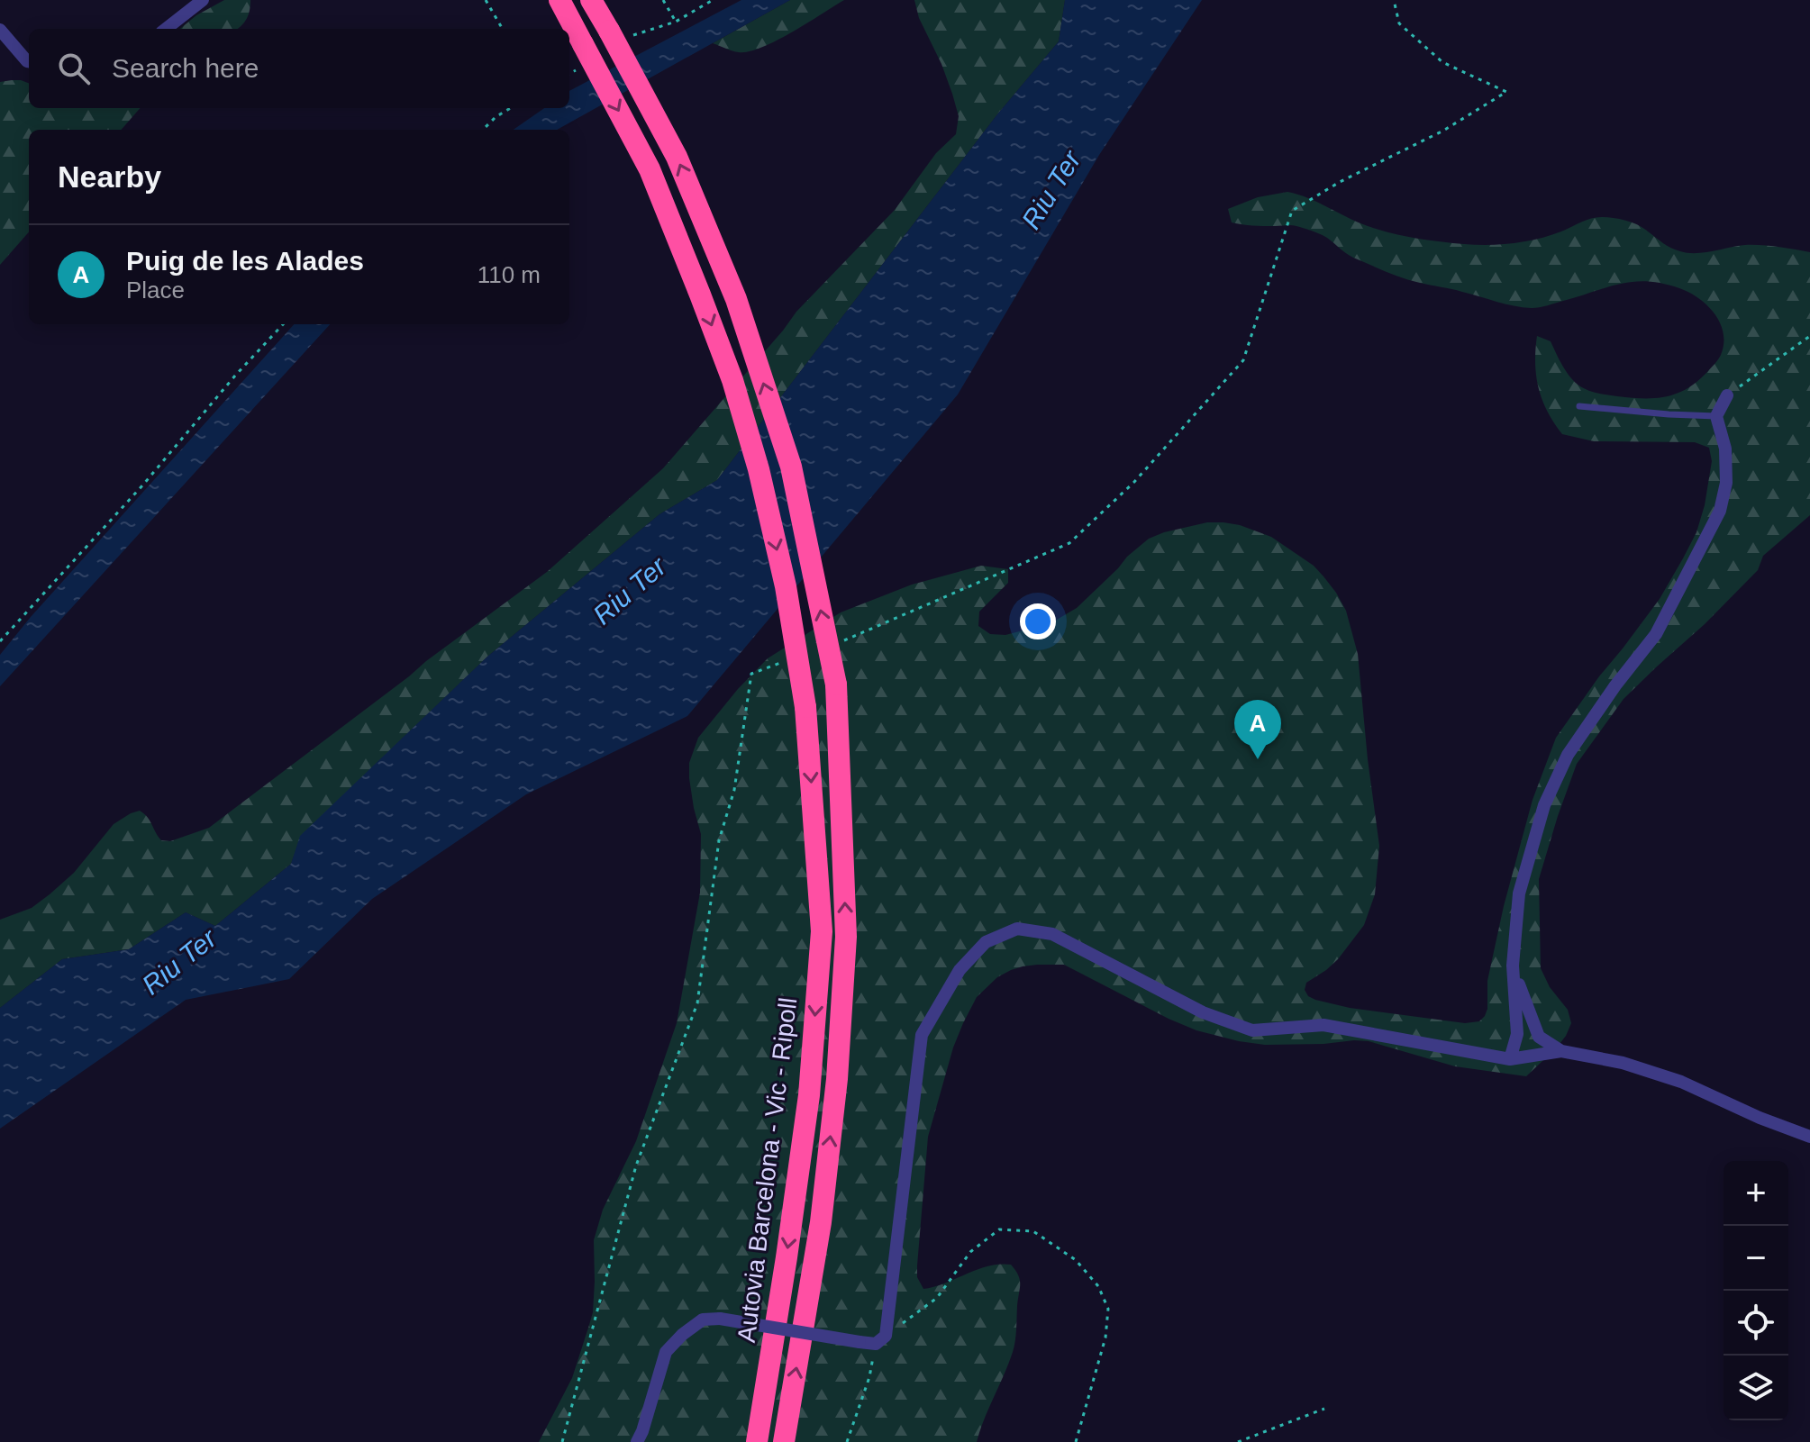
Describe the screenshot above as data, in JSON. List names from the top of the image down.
{
  "streets": {
    "highway": ["Autovia Barcelona - Vic - Ripoll"]
  },
  "water": ["Riu Ter"],
  "page": {
    "search": "Search here",
    "heading": "Nearby",
    "list": [
      {
        "mark": "A",
        "name": "Puig de les Alades",
        "note": "Place",
        "value": "110 m"
      }
    ],
    "pins": "A",
    "map_buttons": ["+", "−"]
  }
}
